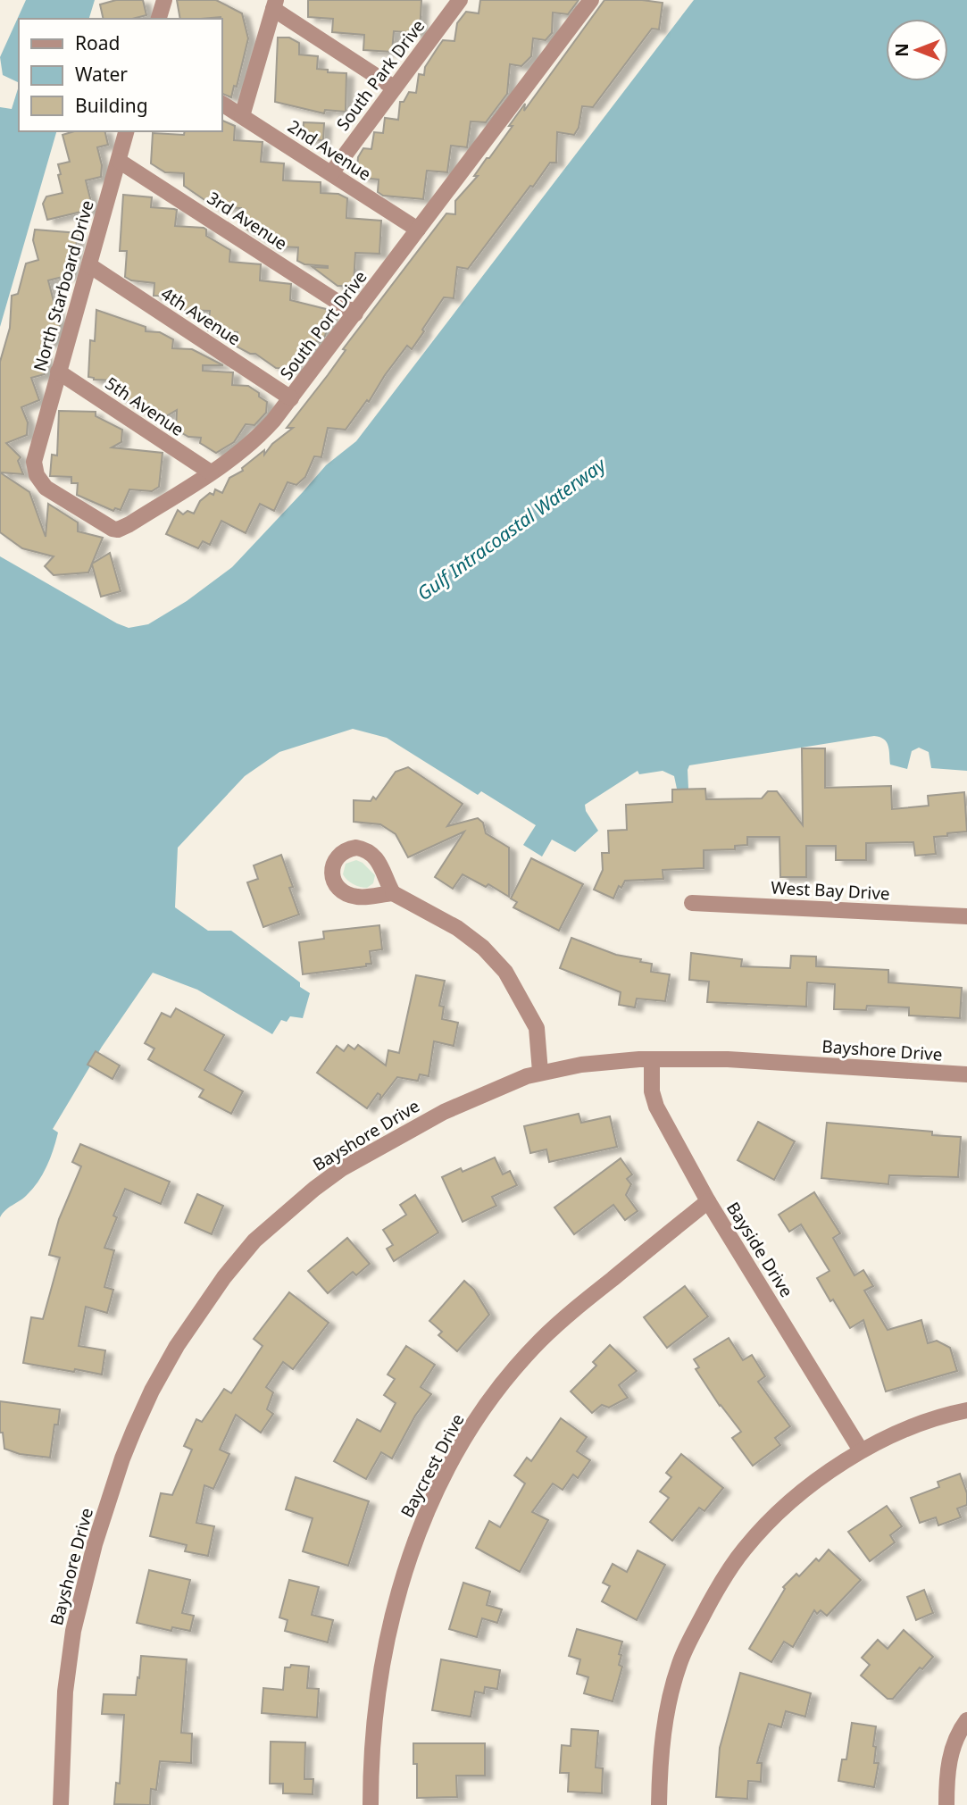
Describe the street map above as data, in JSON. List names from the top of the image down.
{
  "streets": {
    "street": [
      "South Park Drive",
      "2nd Avenue",
      "3rd Avenue",
      "North Starboard Drive",
      "4th Avenue",
      "South Port Drive",
      "5th Avenue",
      "West Bay Drive",
      "Bayshore Drive",
      "Bayside Drive",
      "Baycrest Drive"
    ]
  },
  "crossings": [
    ["South Park Drive", "2nd Avenue"],
    ["2nd Avenue", "South Port Drive"],
    ["3rd Avenue", "North Starboard Drive"],
    ["3rd Avenue", "South Port Drive"],
    ["North Starboard Drive", "4th Avenue"],
    ["North Starboard Drive", "South Port Drive"],
    ["North Starboard Drive", "5th Avenue"],
    ["4th Avenue", "South Port Drive"],
    ["South Port Drive", "5th Avenue"],
    ["Bayshore Drive", "Bayside Drive"],
    ["Bayside Drive", "Baycrest Drive"]
  ],
  "water": ["Gulf Intracoastal Waterway"],
  "legend": ["Road", "Water", "Building"],
  "north": "left"
}
